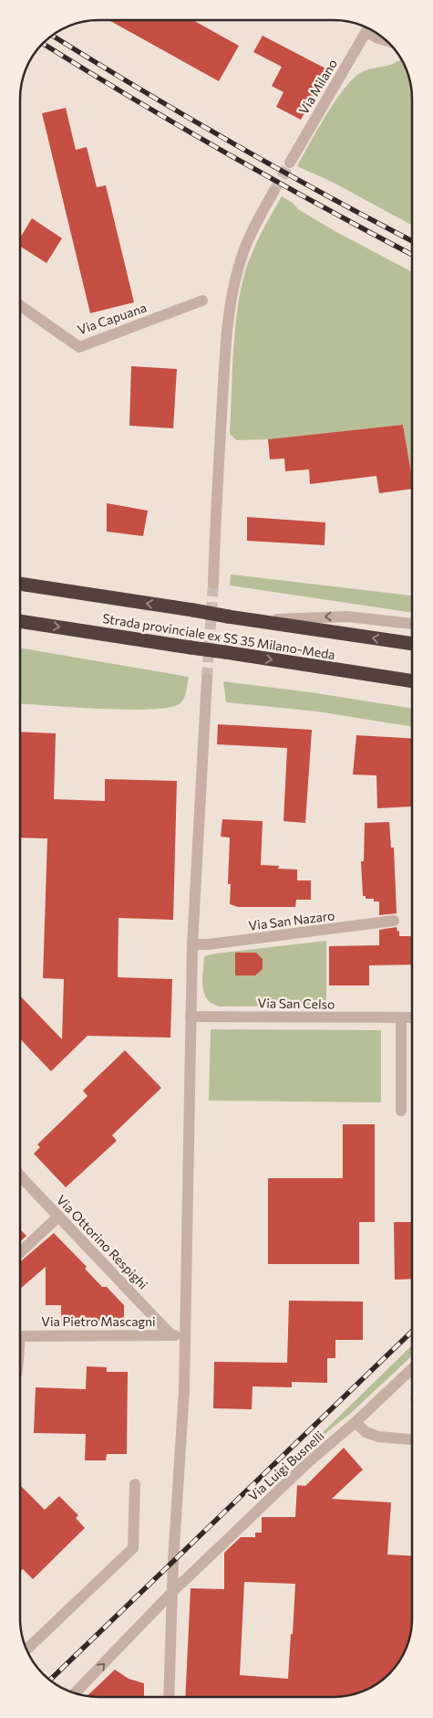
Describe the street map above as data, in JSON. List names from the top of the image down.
{
  "streets": {
    "highway": ["Strada provinciale ex SS 35 Milano-Meda"],
    "street": [
      "Via Milano",
      "Via Capuana",
      "Via San Nazaro",
      "Via San Celso",
      "Via Ottorino Respighi",
      "Via Pietro Mascagni",
      "Via Luigi Busnelli"
    ]
  },
  "crossings": [
    ["Via Ottorino Respighi", "Via Pietro Mascagni"]
  ]
}
